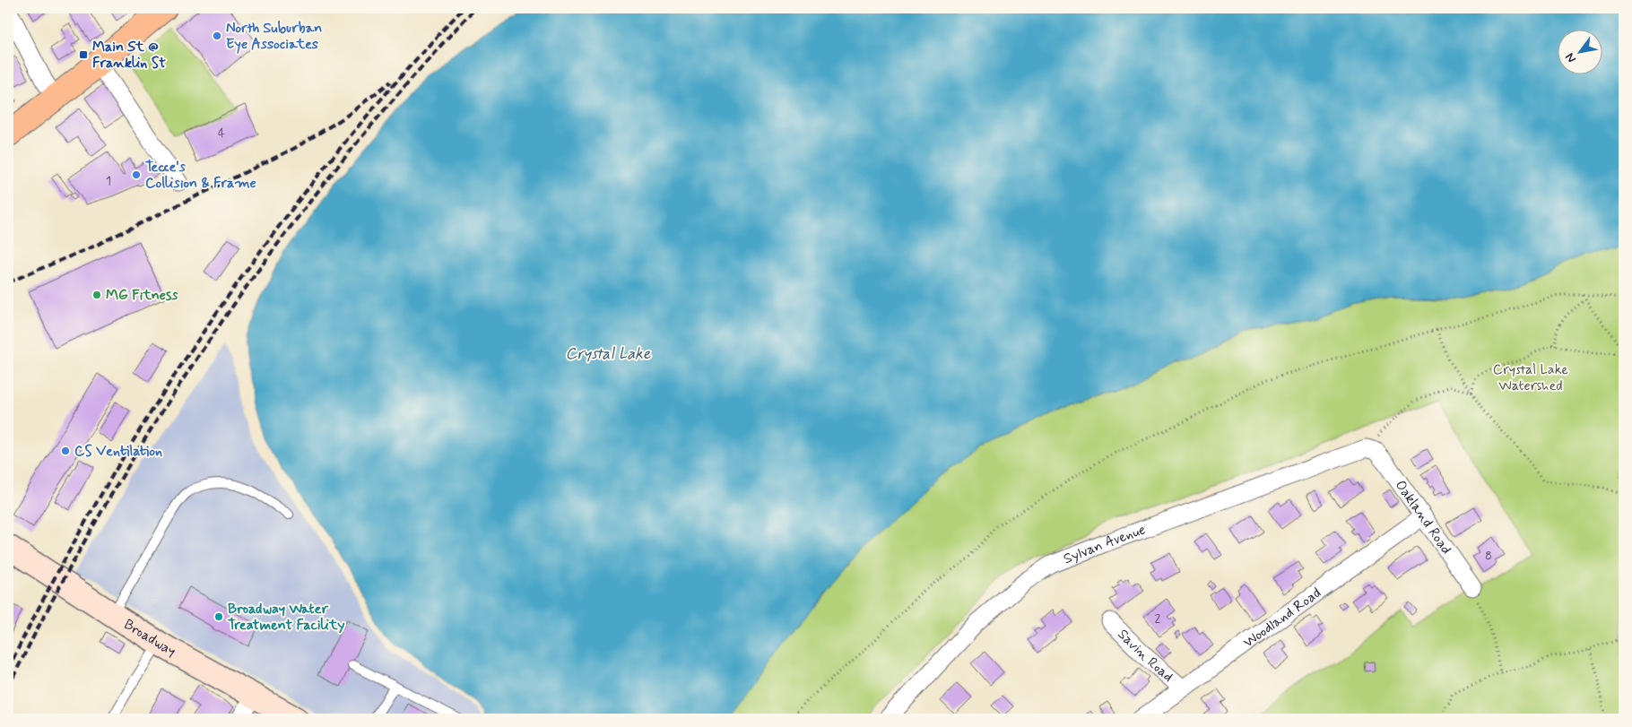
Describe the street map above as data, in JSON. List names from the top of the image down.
{
  "streets": {
    "street": [
      "Oakland Road",
      "Sylvan Avenue",
      "Woodland Road",
      "Broadway",
      "Savin Road"
    ]
  },
  "crossings": [
    ["Oakland Road", "Sylvan Avenue"],
    ["Oakland Road", "Woodland Road"],
    ["Woodland Road", "Savin Road"]
  ],
  "water": ["Crystal Lake"],
  "parks": ["Crystal Lake Watershed"],
  "places": {
    "other": [
      "North Suburban Eye Associates",
      "Tecce's Collision & Frame",
      "MG Fitness",
      "CS Ventilation",
      "Broadway Water Treatment Facility"
    ],
    "transit": ["Main St @ Franklin St"]
  },
  "house_numbers": [
    "4",
    "1",
    "8",
    "2"
  ],
  "north": "bottom left"
}
